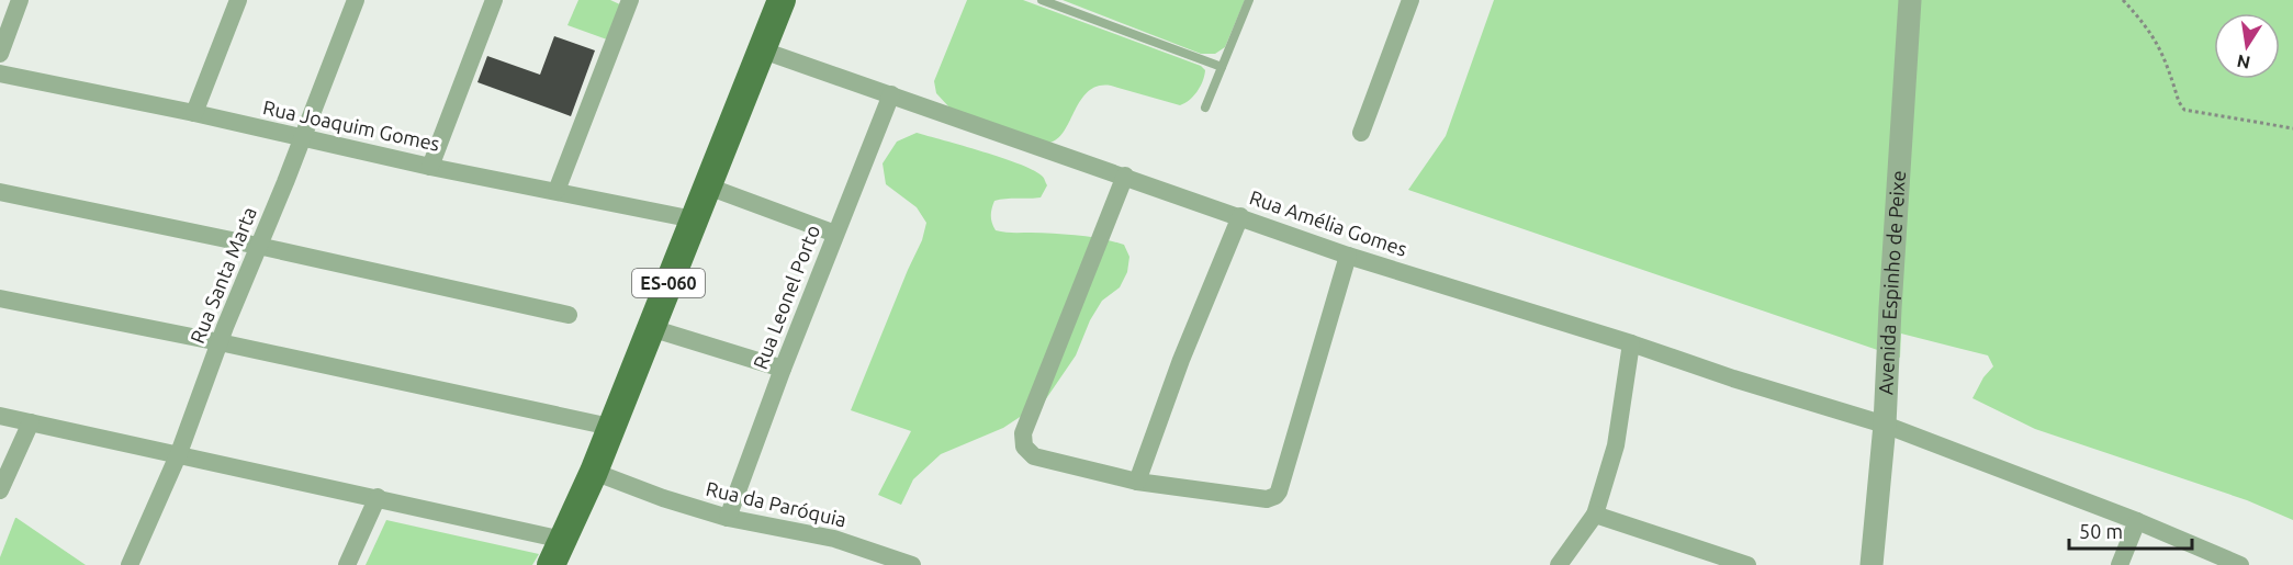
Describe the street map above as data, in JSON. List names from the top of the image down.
{
  "streets": {
    "main road": ["ES-060"],
    "street": [
      "Rua Joaquim Gomes",
      "Rua Amélia Gomes",
      "Rua Santa Marta",
      "Avenida Espinho de Peixe",
      "Rua Leonel Porto",
      "Rua da Paróquia"
    ]
  },
  "crossings": [
    ["Rua Joaquim Gomes", "Rua Santa Marta"],
    ["Rua Joaquim Gomes", "ES-060"],
    ["Rua Amélia Gomes", "ES-060"],
    ["Rua Amélia Gomes", "Avenida Espinho de Peixe"],
    ["Rua Amélia Gomes", "Rua Leonel Porto"],
    ["ES-060", "Rua da Paróquia"],
    ["Rua Leonel Porto", "Rua da Paróquia"]
  ],
  "scale_bar": "50 m",
  "north": "bottom"
}
